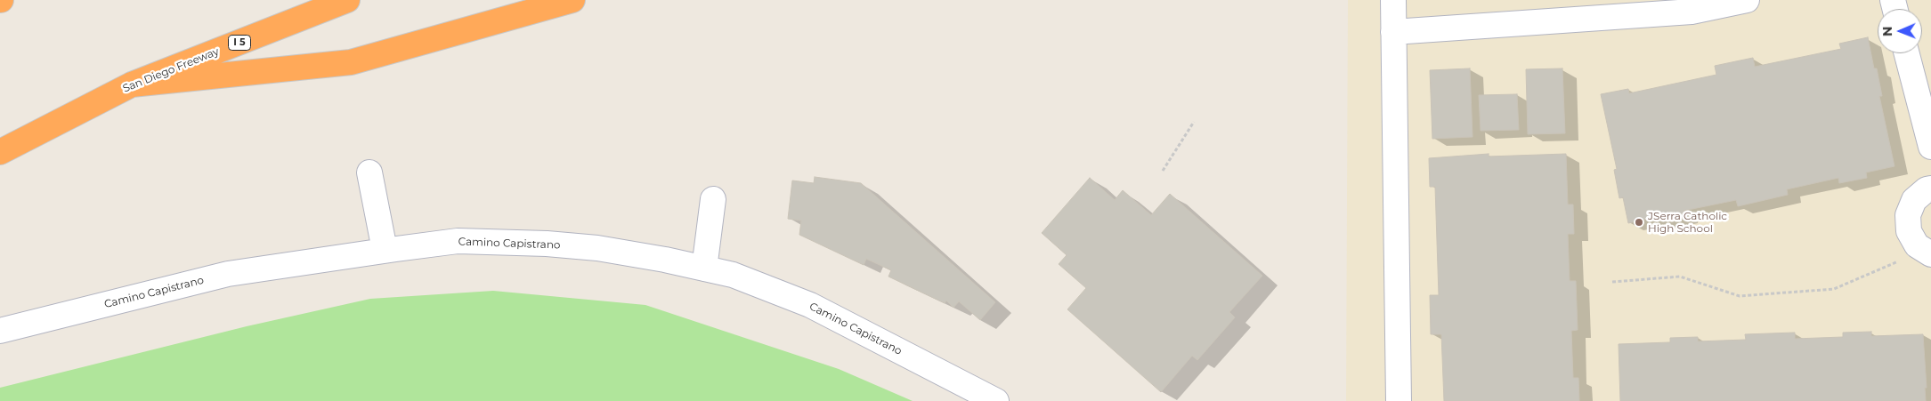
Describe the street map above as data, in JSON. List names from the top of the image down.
{
  "streets": {
    "highway": ["I 5", "San Diego Freeway"],
    "street": ["Camino Capistrano"]
  },
  "places": ["JSerra Catholic High School"],
  "north": "left"
}
